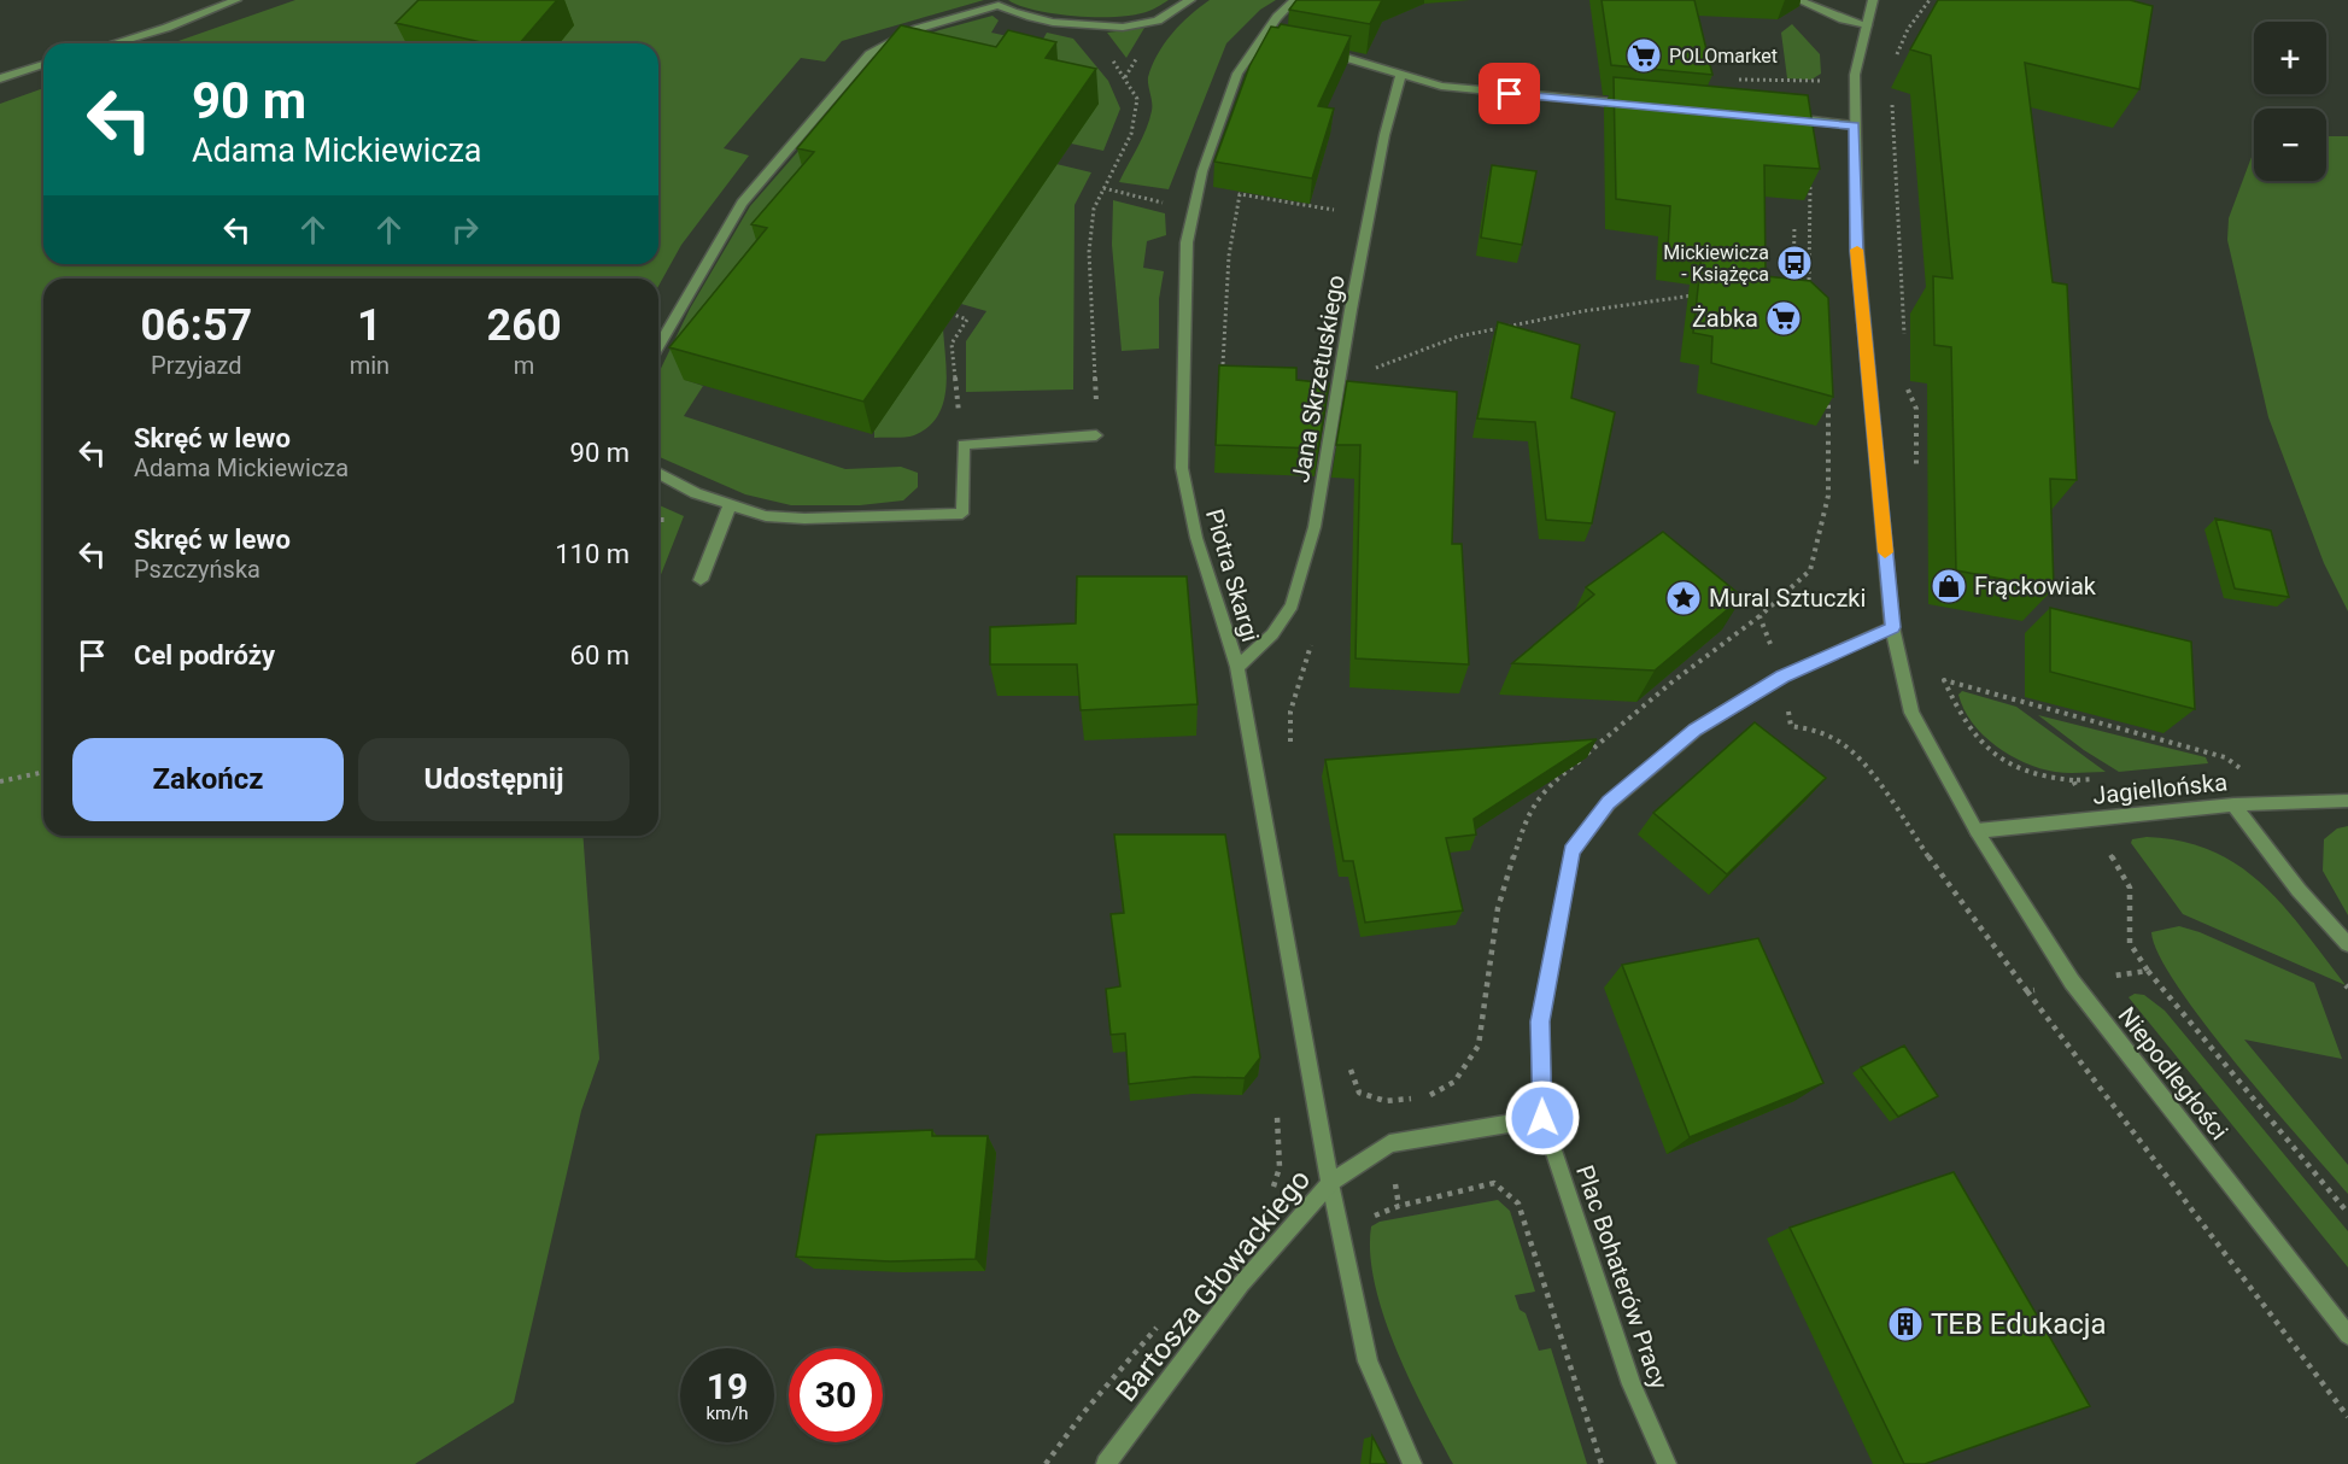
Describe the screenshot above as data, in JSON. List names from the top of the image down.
{
  "streets": {
    "street": [
      "Jana Skrzetuskiego",
      "Piotra Skargi",
      "Jagiellońska",
      "Niepodległości",
      "Plac Bohaterów Pracy",
      "Bartosza Głowackiego"
    ]
  },
  "crossings": [
    ["Jana Skrzetuskiego", "Piotra Skargi"],
    ["Piotra Skargi", "Bartosza Głowackiego"],
    ["Jagiellońska", "Niepodległości"],
    ["Niepodległości", "Plac Bohaterów Pracy"],
    ["Plac Bohaterów Pracy", "Bartosza Głowackiego"]
  ],
  "places": {
    "supermarket": ["POLOmarket", "Żabka"],
    "bus stop": ["Mickiewicza - Książęca"],
    "shop": ["Frąckowiak"],
    "place": ["Mural Sztuczki"],
    "building": ["TEB Edukacja"]
  },
  "page": {
    "map_buttons": ["+", "−"],
    "turn": ["90 m", "Adama Mickiewicza"],
    "eta": [
      "06:57",
      "Przyjazd",
      "1",
      "min",
      "260",
      "m"
    ],
    "list": [
      {
        "name": "Skręć w lewo",
        "note": "Adama Mickiewicza",
        "value": "90 m"
      },
      {
        "name": "Skręć w lewo",
        "note": "Pszczyńska",
        "value": "110 m"
      },
      {
        "name": "Cel podróży",
        "value": "60 m"
      }
    ],
    "buttons": ["Zakończ", "Udostępnij"],
    "speed": "19 km/h",
    "limit": "30"
  }
}
